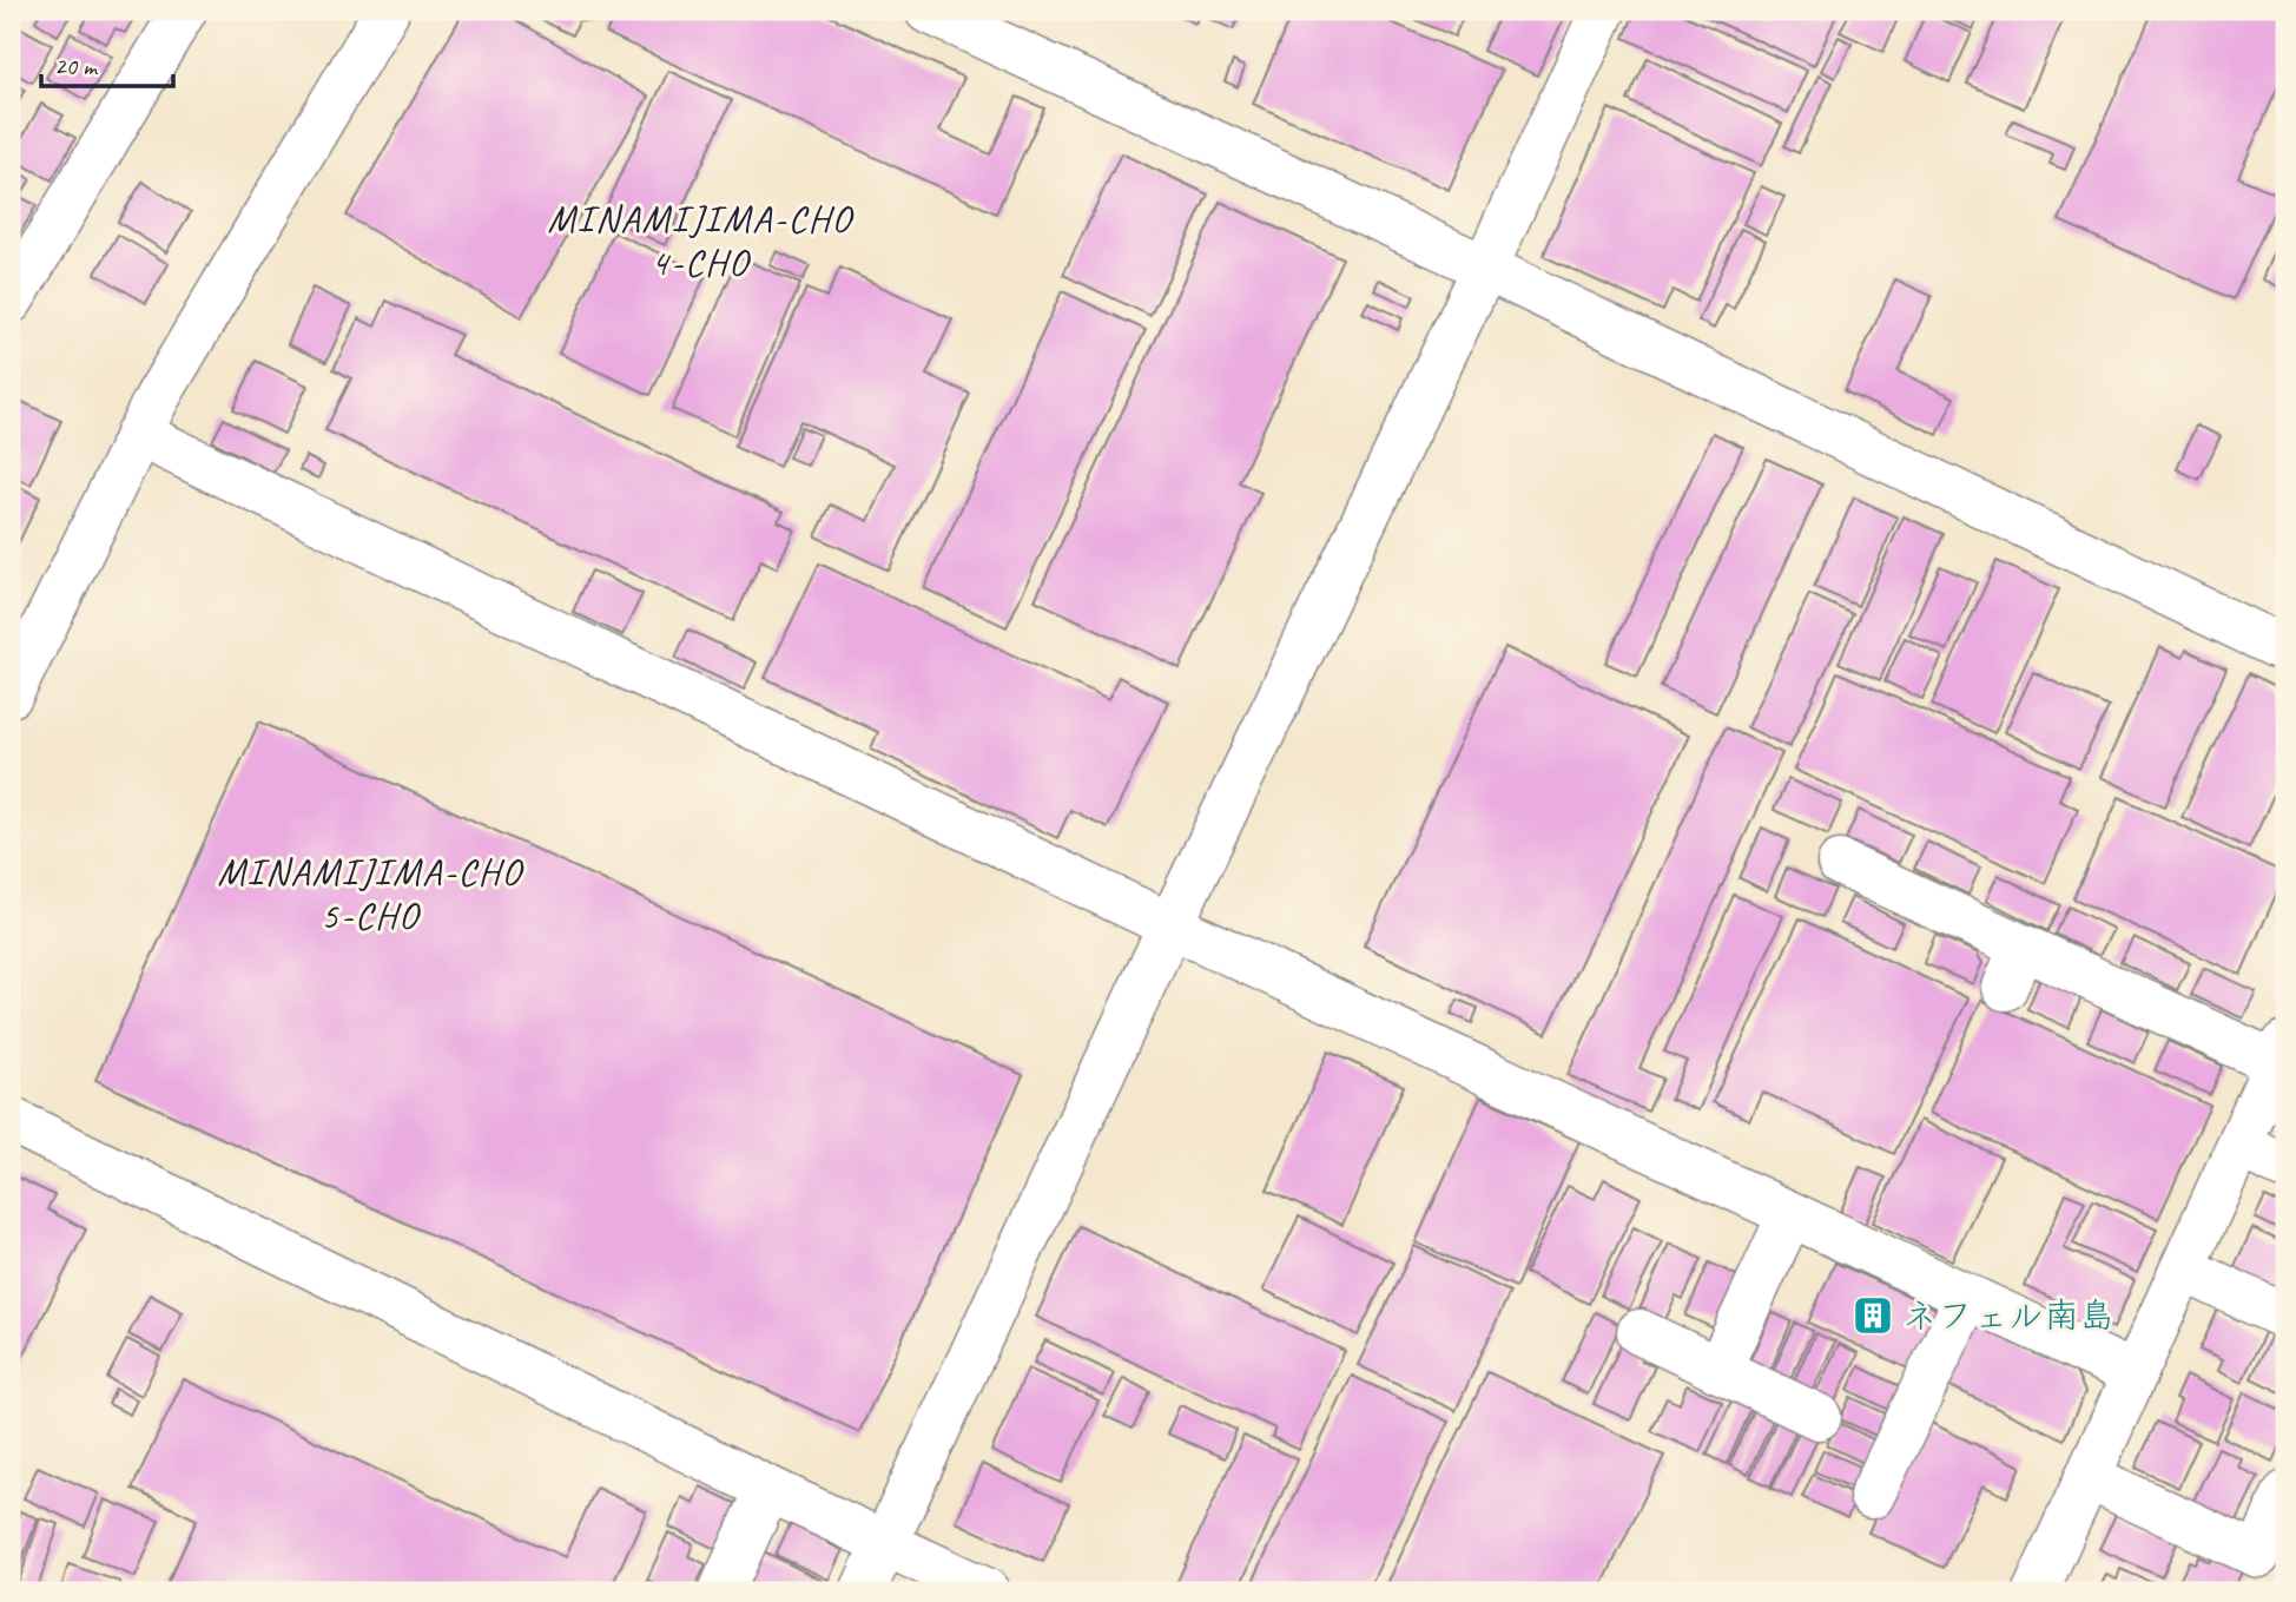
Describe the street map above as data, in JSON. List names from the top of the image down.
{
  "districts": ["MINAMIJIMA-CHO 4-CHO", "MINAMIJIMA-CHO 5-CHO"],
  "places": {
    "building": ["ネフェル南島"]
  },
  "scale_bar": "20 m"
}
